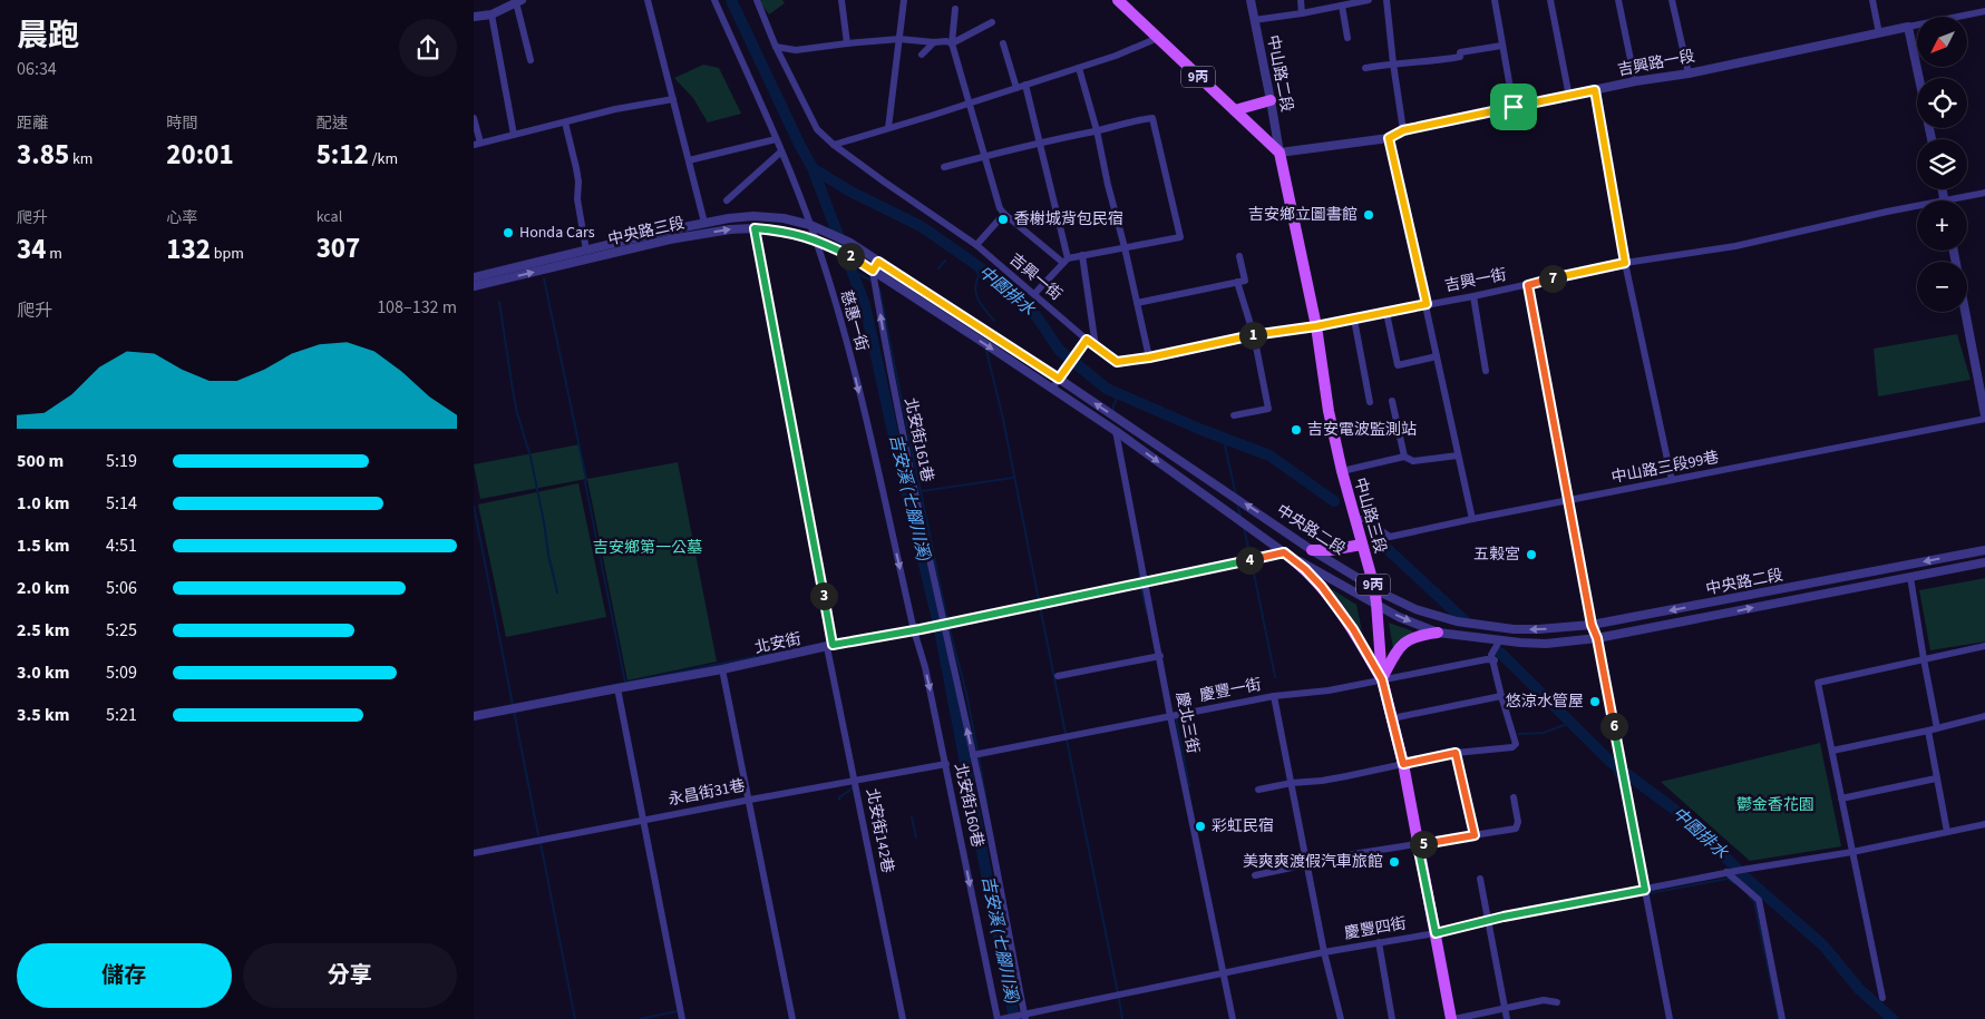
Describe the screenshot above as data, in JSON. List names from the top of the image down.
{
  "streets": {
    "main road": ["9丙", "中山路三段"],
    "street": [
      "吉興路一段",
      "中山路二段",
      "中央路三段",
      "吉興一街",
      "慈惠一街",
      "北安街161巷",
      "中山路三段99巷",
      "中央路二段",
      "北安街",
      "慶豐一街",
      "慶北三街",
      "永昌街31巷",
      "北安街160巷",
      "北安街142巷",
      "慶豐四街"
    ]
  },
  "crossings": [
    ["吉興路一段", "中山路二段"],
    ["吉興路一段", "9丙"],
    ["吉興路一段", "中山路三段"],
    ["中山路二段", "9丙"],
    ["中山路二段", "中山路三段"],
    ["9丙", "中山路三段"],
    ["中央路三段", "慈惠一街"],
    ["中央路三段", "中央路二段"],
    ["中央路三段", "北安街142巷"],
    ["吉興一街", "中山路三段"],
    ["慈惠一街", "北安街"],
    ["慈惠一街", "北安街160巷"],
    ["北安街161巷", "中央路二段"],
    ["北安街161巷", "北安街"],
    ["北安街161巷", "慶豐一街"],
    ["北安街161巷", "慶豐四街"],
    ["中山路三段99巷", "中山路三段"],
    ["中山路三段", "中央路二段"],
    ["中山路三段", "慶豐一街"],
    ["中山路三段", "慶豐四街"],
    ["中央路二段", "北安街"],
    ["中央路二段", "慶北三街"],
    ["北安街", "慶北三街"],
    ["北安街", "北安街160巷"],
    ["北安街", "北安街142巷"],
    ["慶豐一街", "慶北三街"],
    ["慶北三街", "慶豐四街"],
    ["永昌街31巷", "北安街160巷"],
    ["永昌街31巷", "北安街142巷"]
  ],
  "one_way": ["慈惠一街", "北安街161巷", "北安街160巷"],
  "water": ["中園排水", "吉安溪 (七腳川溪)"],
  "parks": ["吉安鄉第一公墓", "鬱金香花園"],
  "places": [
    "吉安鄉立圖書館",
    "香榭城背包民宿",
    "Honda Cars",
    "吉安電波監測站",
    "五榖宮",
    "悠涼水管屋",
    "彩虹民宿",
    "美爽爽渡假汽車旅館"
  ],
  "north": "bottom left",
  "page": {
    "heading": ["晨跑", "06:34"],
    "map_buttons": ["+", "−"],
    "stats": [
      ["距離", "3.85 km"],
      ["時間", "20:01"],
      ["配速", "5:12 /km"],
      ["爬升", "34 m"],
      ["心率", "132 bpm"],
      ["kcal", "307"]
    ],
    "pins": [
      "2",
      "7",
      "1",
      "4",
      "3",
      "6",
      "5"
    ],
    "chart": ["爬升", "108–132 m"],
    "list": [
      {
        "name": "500 m",
        "note": "5:19"
      },
      {
        "name": "1.0 km",
        "note": "5:14"
      },
      {
        "name": "1.5 km",
        "note": "4:51"
      },
      {
        "name": "2.0 km",
        "note": "5:06"
      },
      {
        "name": "2.5 km",
        "note": "5:25"
      },
      {
        "name": "3.0 km",
        "note": "5:09"
      },
      {
        "name": "3.5 km",
        "note": "5:21"
      }
    ],
    "buttons": ["儲存", "分享"]
  }
}
